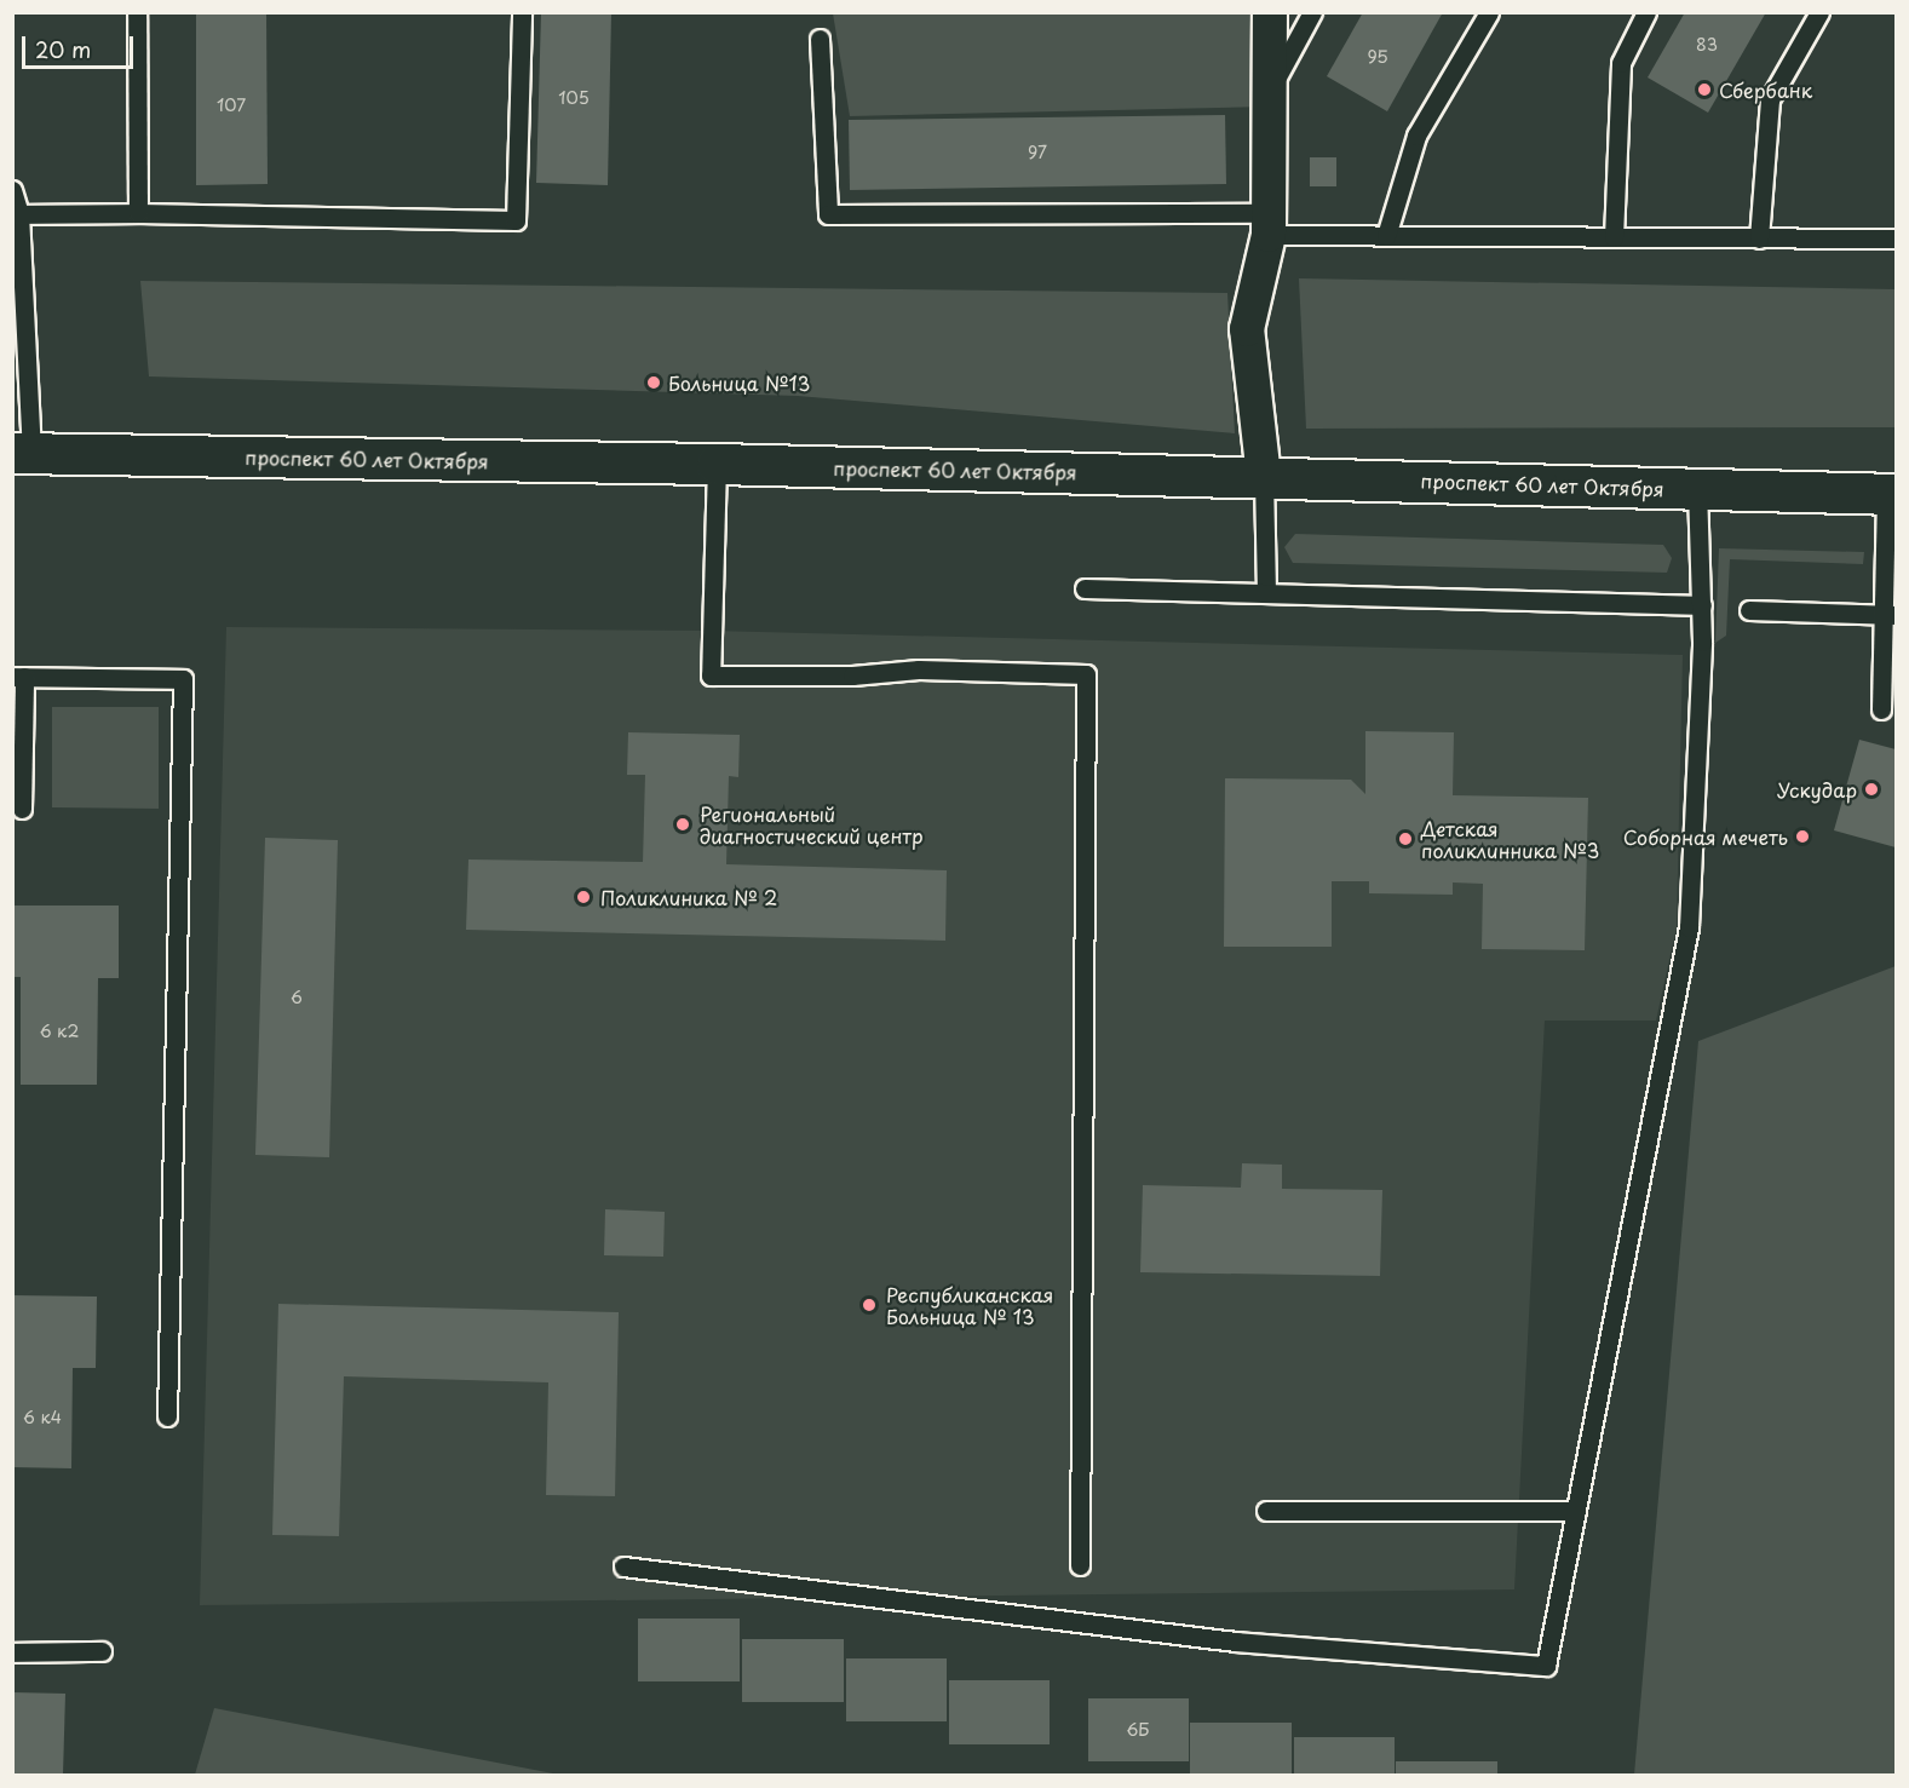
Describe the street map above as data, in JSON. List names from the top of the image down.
{
  "streets": {
    "main road": ["проспект 60 лет Октября"]
  },
  "places": [
    "Сбербанк",
    "Больница №13",
    "Ускудар",
    "Региональный диагностический центр",
    "Соборная мечеть",
    "Детская поликлинника №3",
    "Поликлиника № 2",
    "Республиканская Больница № 13"
  ],
  "house_numbers": [
    "83",
    "95",
    "105",
    "107",
    "97",
    "6",
    "6 к2",
    "6 к4",
    "6Б"
  ],
  "scale_bar": "20 m"
}
